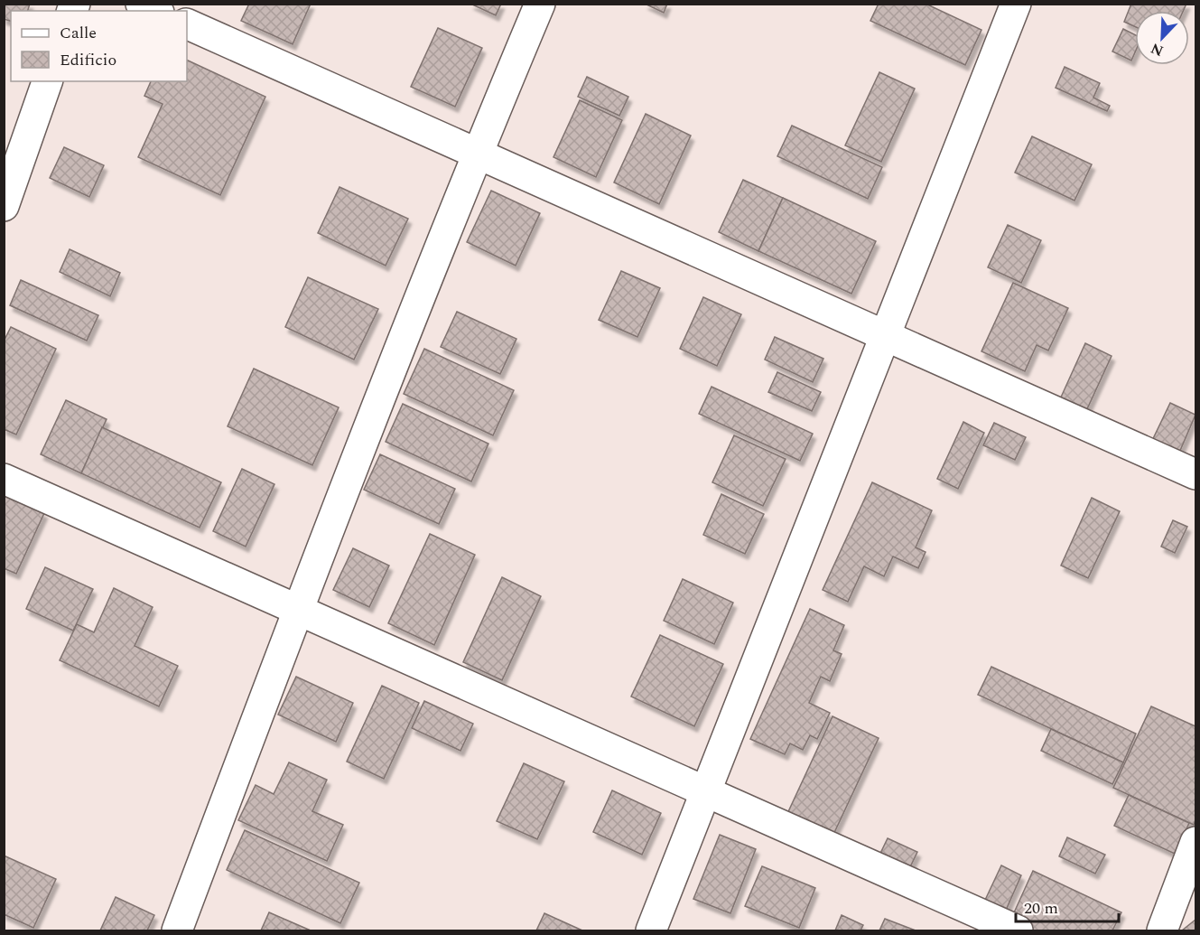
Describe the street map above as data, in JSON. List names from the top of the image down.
{
  "legend": ["Calle", "Edificio"],
  "scale_bar": "20 m",
  "north": "bottom left"
}
